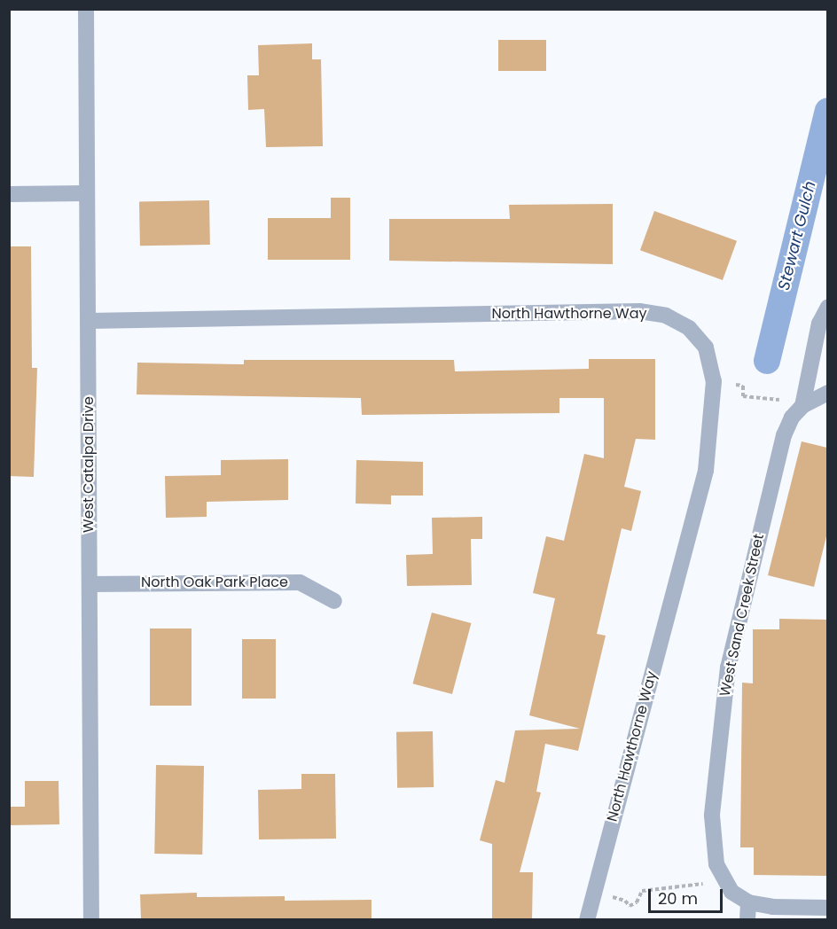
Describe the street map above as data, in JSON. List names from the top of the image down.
{
  "streets": {
    "street": [
      "North Hawthorne Way",
      "West Catalpa Drive",
      "North Oak Park Place",
      "West Sand Creek Street"
    ]
  },
  "crossings": [
    ["North Hawthorne Way", "West Catalpa Drive"],
    ["West Catalpa Drive", "North Oak Park Place"]
  ],
  "water": ["Stewart Gulch"],
  "scale_bar": "20 m"
}
